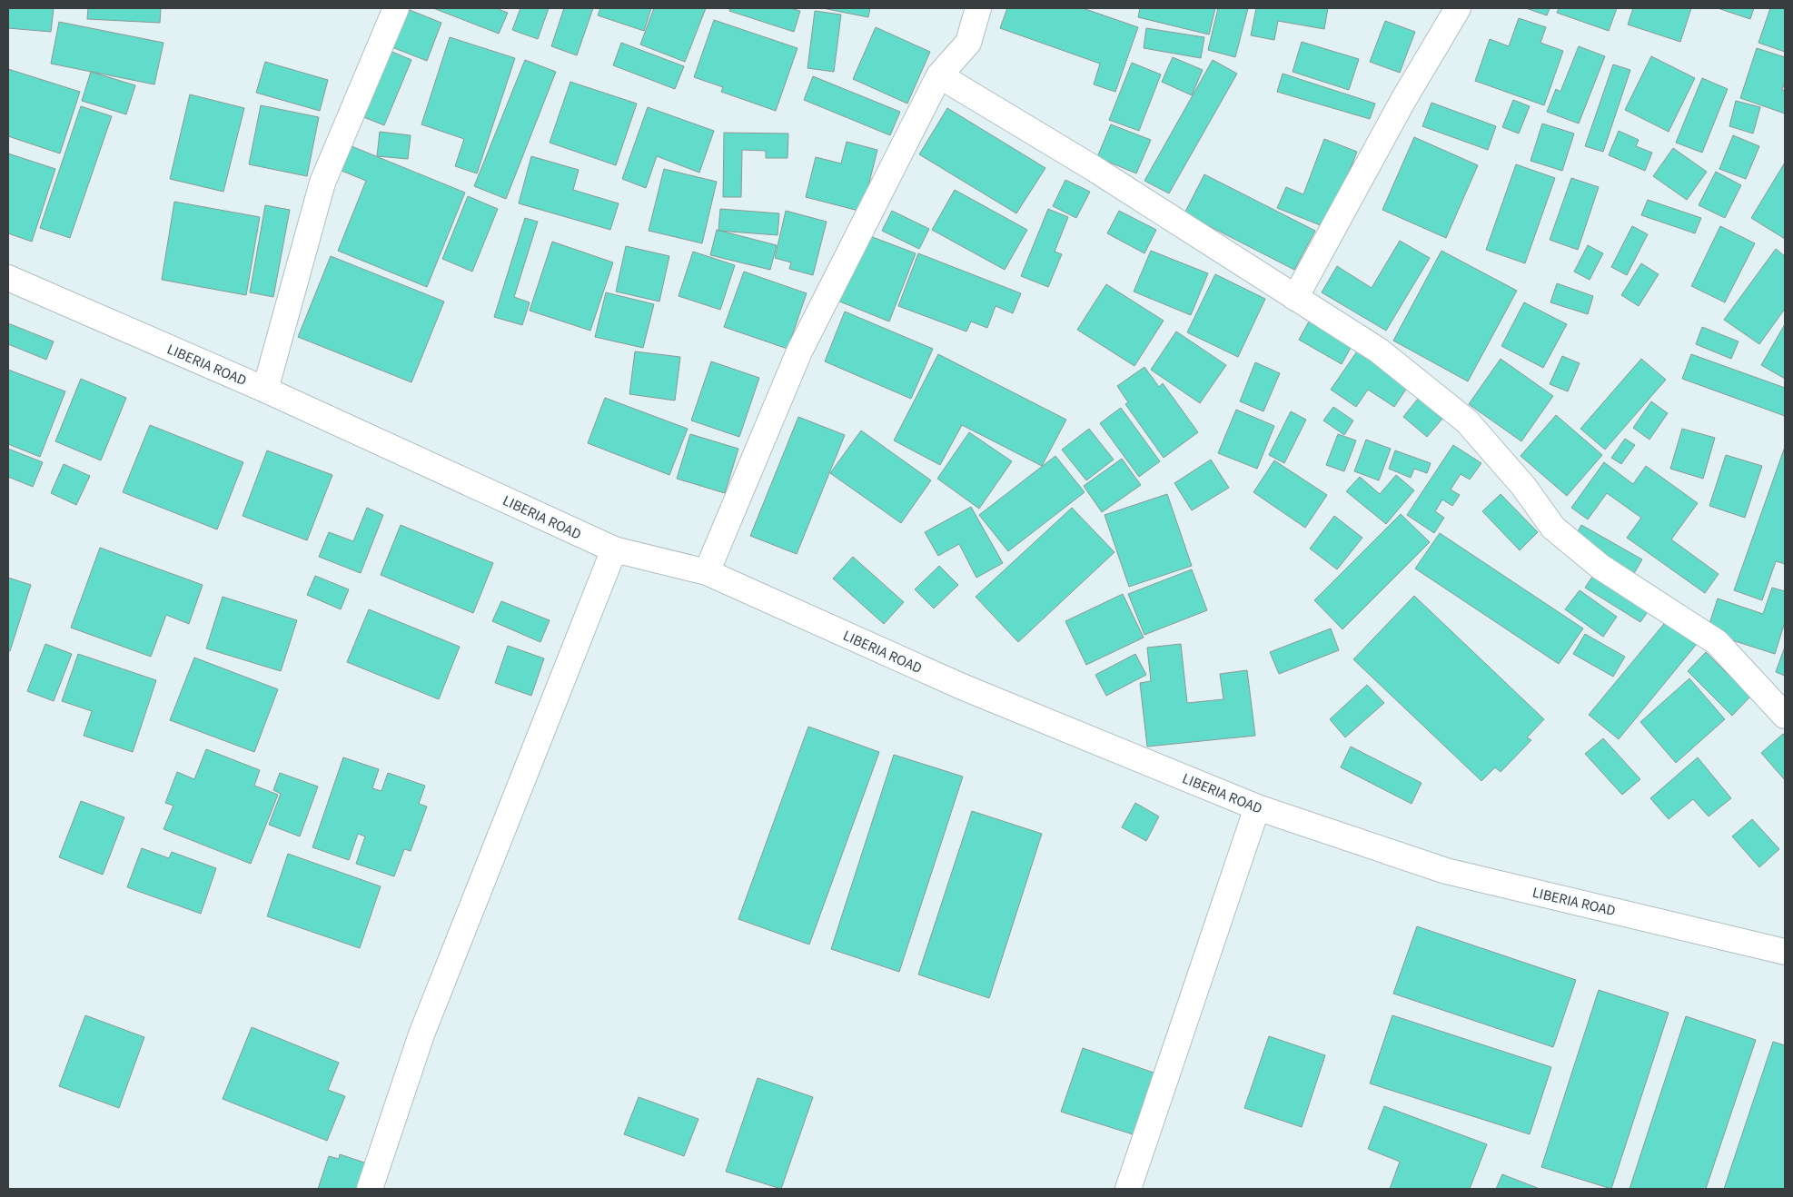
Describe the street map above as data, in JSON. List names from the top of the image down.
{
  "streets": {
    "street": ["LIBERIA ROAD"]
  }
}
